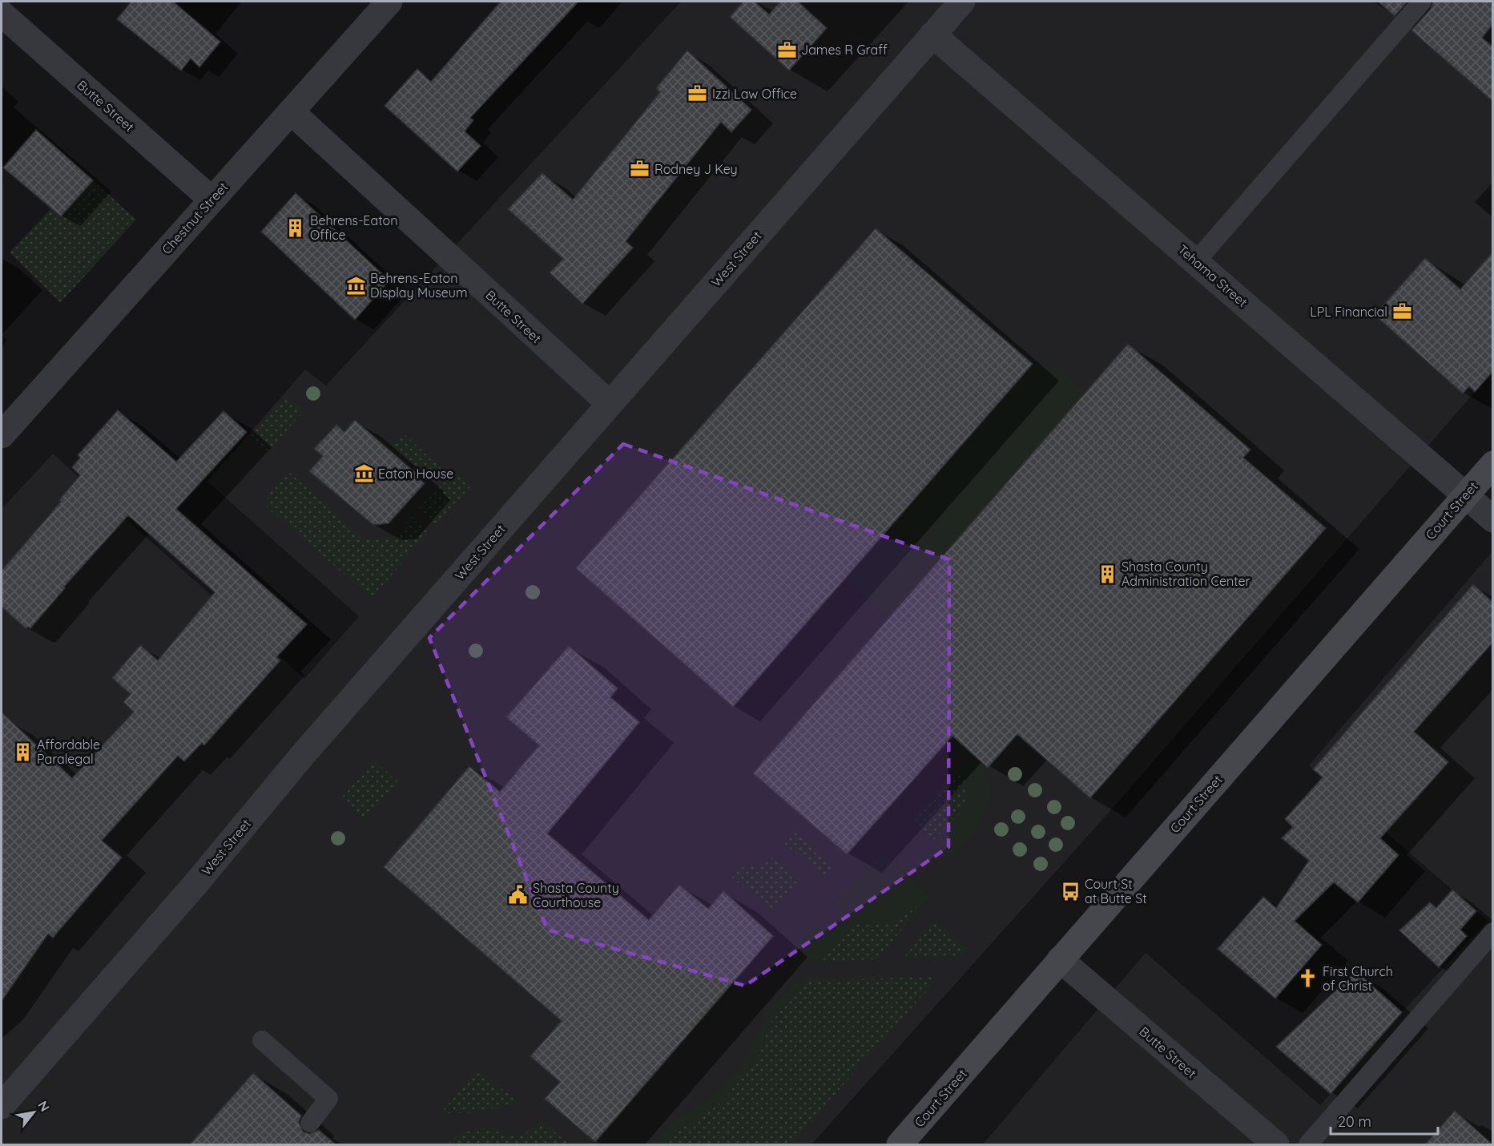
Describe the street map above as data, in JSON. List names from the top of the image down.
{
  "streets": {
    "main road": ["Court Street"],
    "street": [
      "Butte Street",
      "Chestnut Street",
      "West Street",
      "Tehama Street"
    ]
  },
  "crossings": [
    ["Butte Street", "Chestnut Street"],
    ["Butte Street", "West Street"],
    ["Butte Street", "Court Street"],
    ["West Street", "Tehama Street"],
    ["Tehama Street", "Court Street"]
  ],
  "places": {
    "office": [
      "James R Graff",
      "Izzi Law Office",
      "Rodney J Key",
      "LPL Financial"
    ],
    "building": ["Behrens-Eaton Office", "Shasta County Administration Center", "Affordable Paralegal"],
    "museum": ["Behrens-Eaton Display Museum", "Eaton House"],
    "bus stop": ["Court St at Butte St"],
    "public building": ["Shasta County Courthouse"],
    "church": ["First Church of Christ"]
  },
  "scale_bar": "20 m",
  "north": "top right"
}
